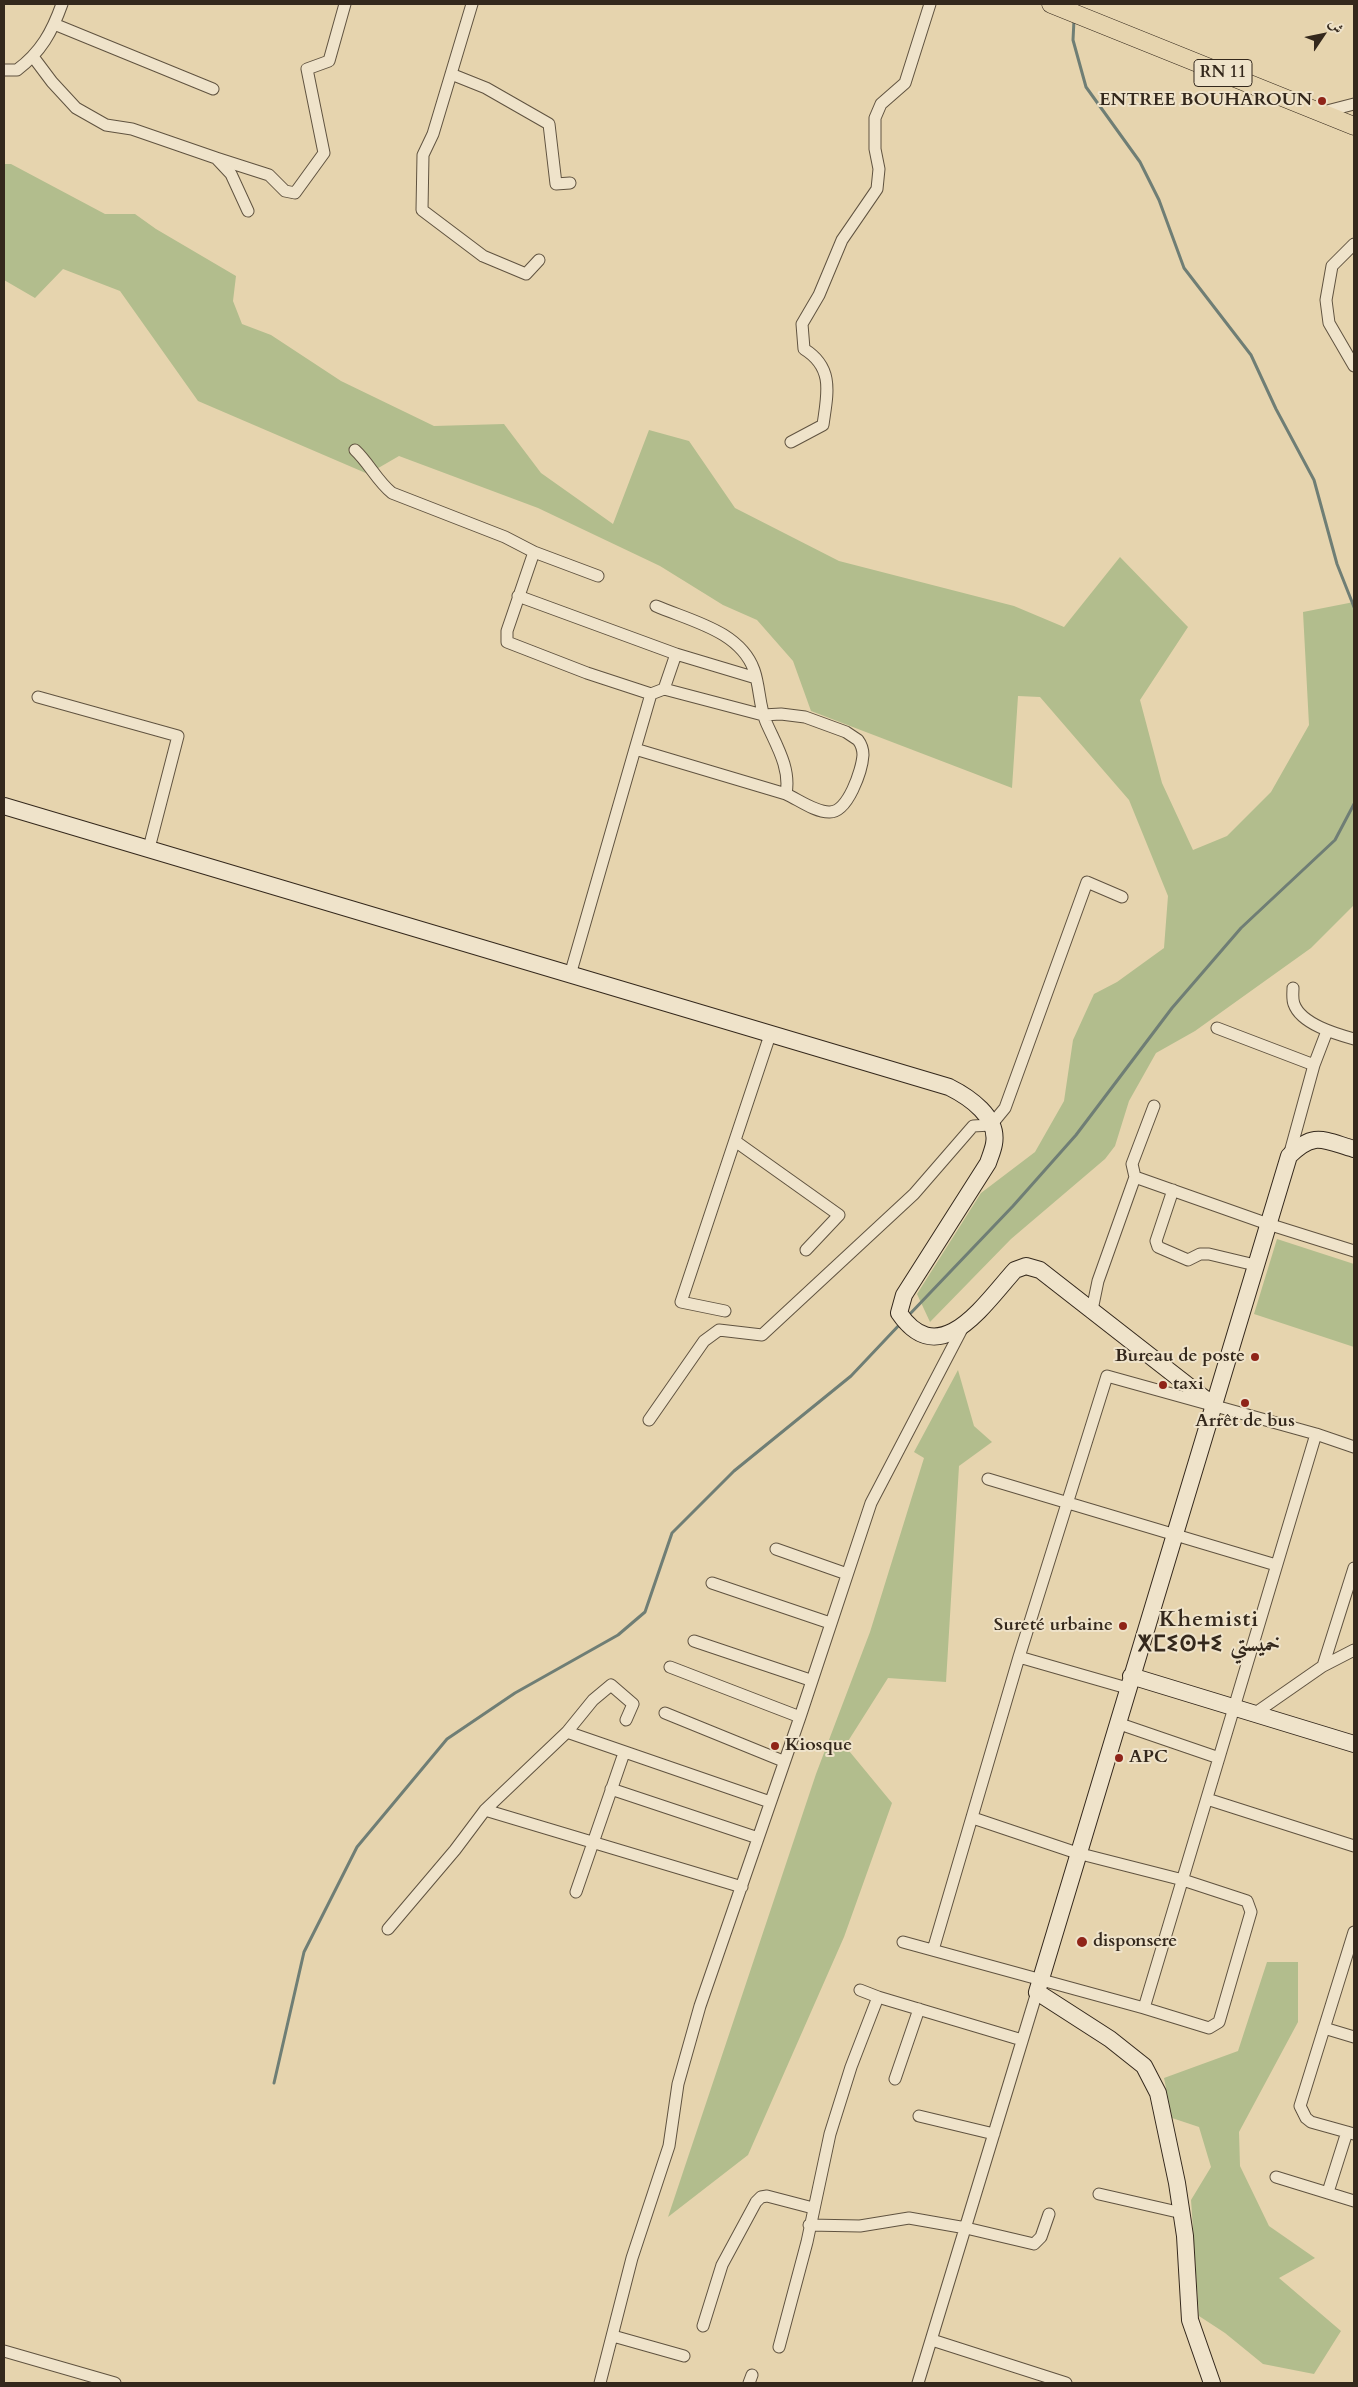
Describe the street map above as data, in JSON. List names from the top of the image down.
{
  "streets": {
    "main road": ["RN 11"]
  },
  "districts": ["Khemisti ⵅⵎⵉⵙⵜⵉ خميستي"],
  "places": [
    "ENTREE BOUHAROUN",
    "Bureau de poste",
    "taxi",
    "Arrêt de bus",
    "Sureté urbaine",
    "Kiosque",
    "APC",
    "disponsere"
  ],
  "north": "top right"
}
